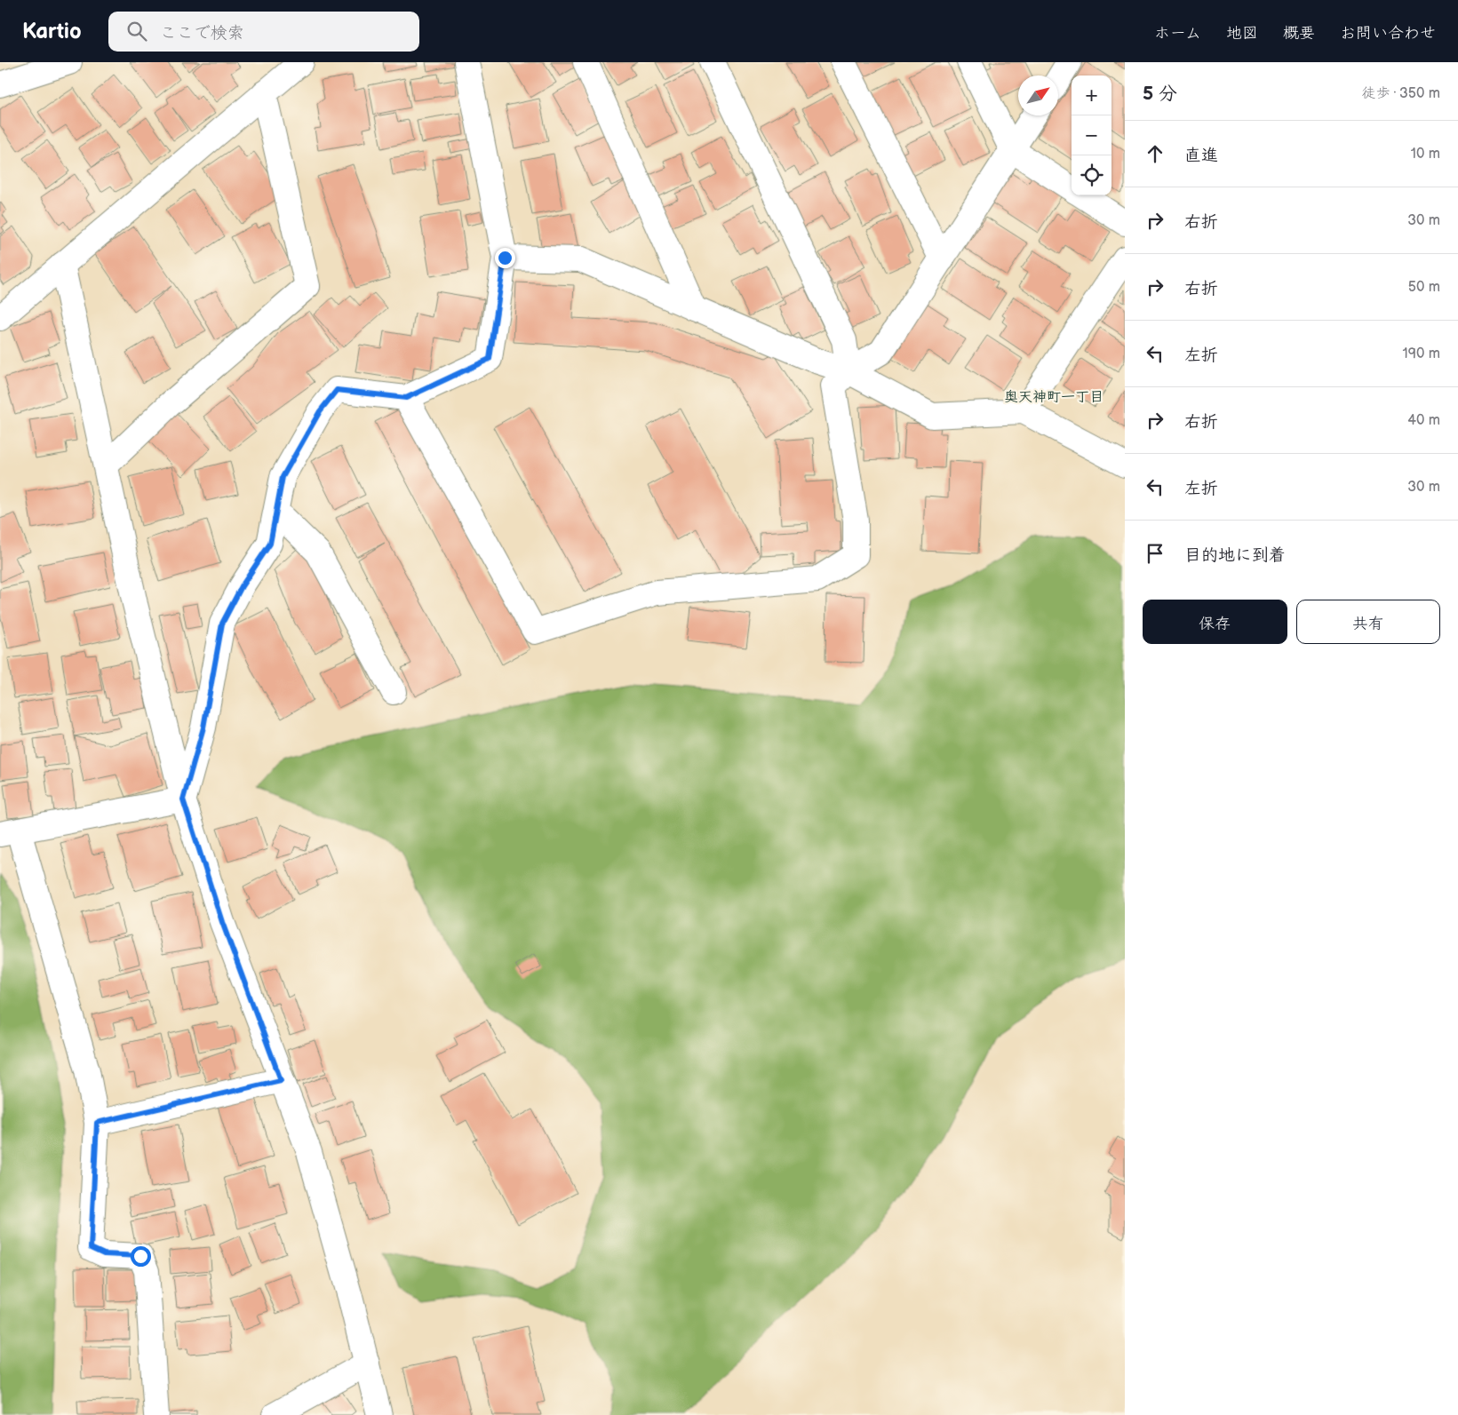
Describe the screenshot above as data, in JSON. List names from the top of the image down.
{
  "districts": ["奥天神町一丁目"],
  "north": "top right",
  "page": {
    "header": "Kartio",
    "search": "ここで検索",
    "nav": [
      "ホーム",
      "地図",
      "概要",
      "お問い合わせ"
    ],
    "heading": ["5 分", "徒歩 · 350 m"],
    "map_buttons": ["+", "−"],
    "list": [
      ["直進", "10 m"],
      ["右折", "30 m"],
      ["右折", "50 m"],
      ["左折", "190 m"],
      ["右折", "40 m"],
      ["左折", "30 m"],
      "目的地に到着"
    ],
    "buttons": ["保存", "共有"]
  }
}
